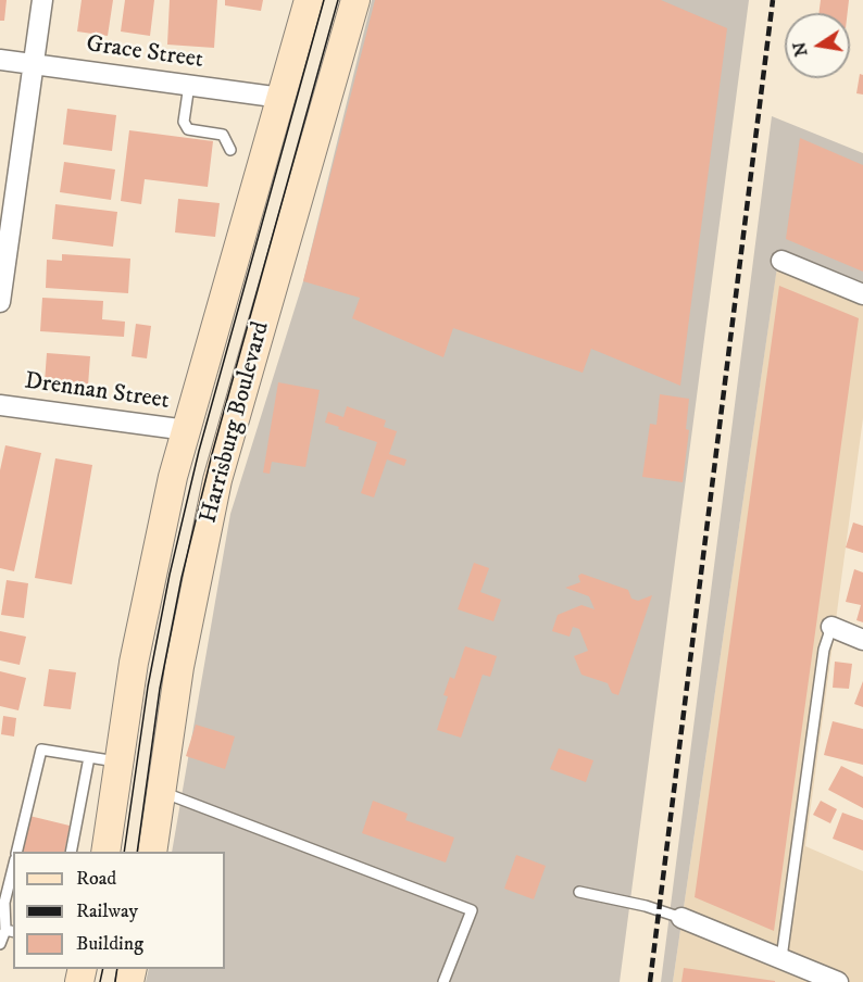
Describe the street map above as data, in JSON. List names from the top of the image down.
{
  "streets": {
    "main road": ["Harrisburg Boulevard"],
    "street": ["Grace Street", "Drennan Street"]
  },
  "crossings": [
    ["Grace Street", "Harrisburg Boulevard"],
    ["Drennan Street", "Harrisburg Boulevard"]
  ],
  "legend": ["Road", "Railway", "Building"],
  "north": "left"
}
